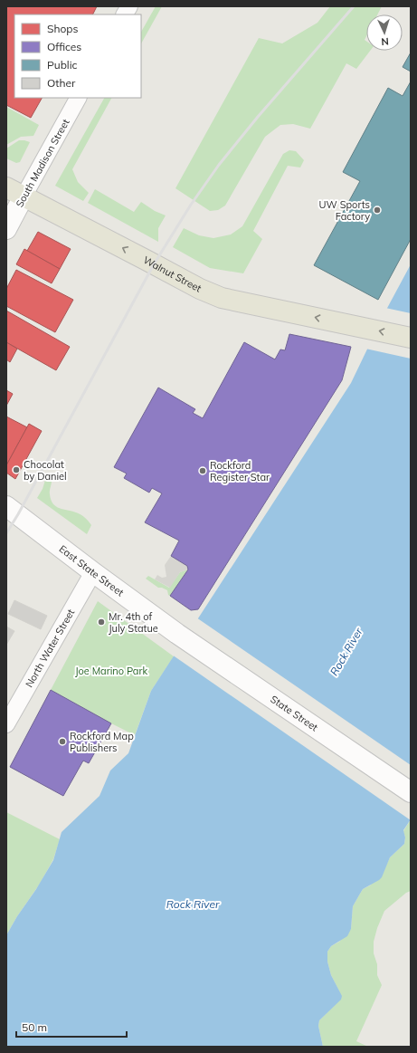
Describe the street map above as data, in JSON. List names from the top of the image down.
{
  "streets": {
    "main road": [
      "South Madison Street",
      "Walnut Street",
      "East State Street",
      "State Street"
    ],
    "street": ["North Water Street"]
  },
  "crossings": [
    ["South Madison Street", "Walnut Street"],
    ["East State Street", "North Water Street"],
    ["East State Street", "State Street"]
  ],
  "one_way": ["Walnut Street"],
  "water": ["Rock River"],
  "parks": ["Joe Marino Park"],
  "places": [
    "UW Sports Factory",
    "Chocolat by Daniel",
    "Rockford Register Star",
    "Mr. 4th of July Statue",
    "Rockford Map Publishers"
  ],
  "legend": [
    "Shops",
    "Offices",
    "Public",
    "Other"
  ],
  "scale_bar": "50 m",
  "north": "bottom"
}
